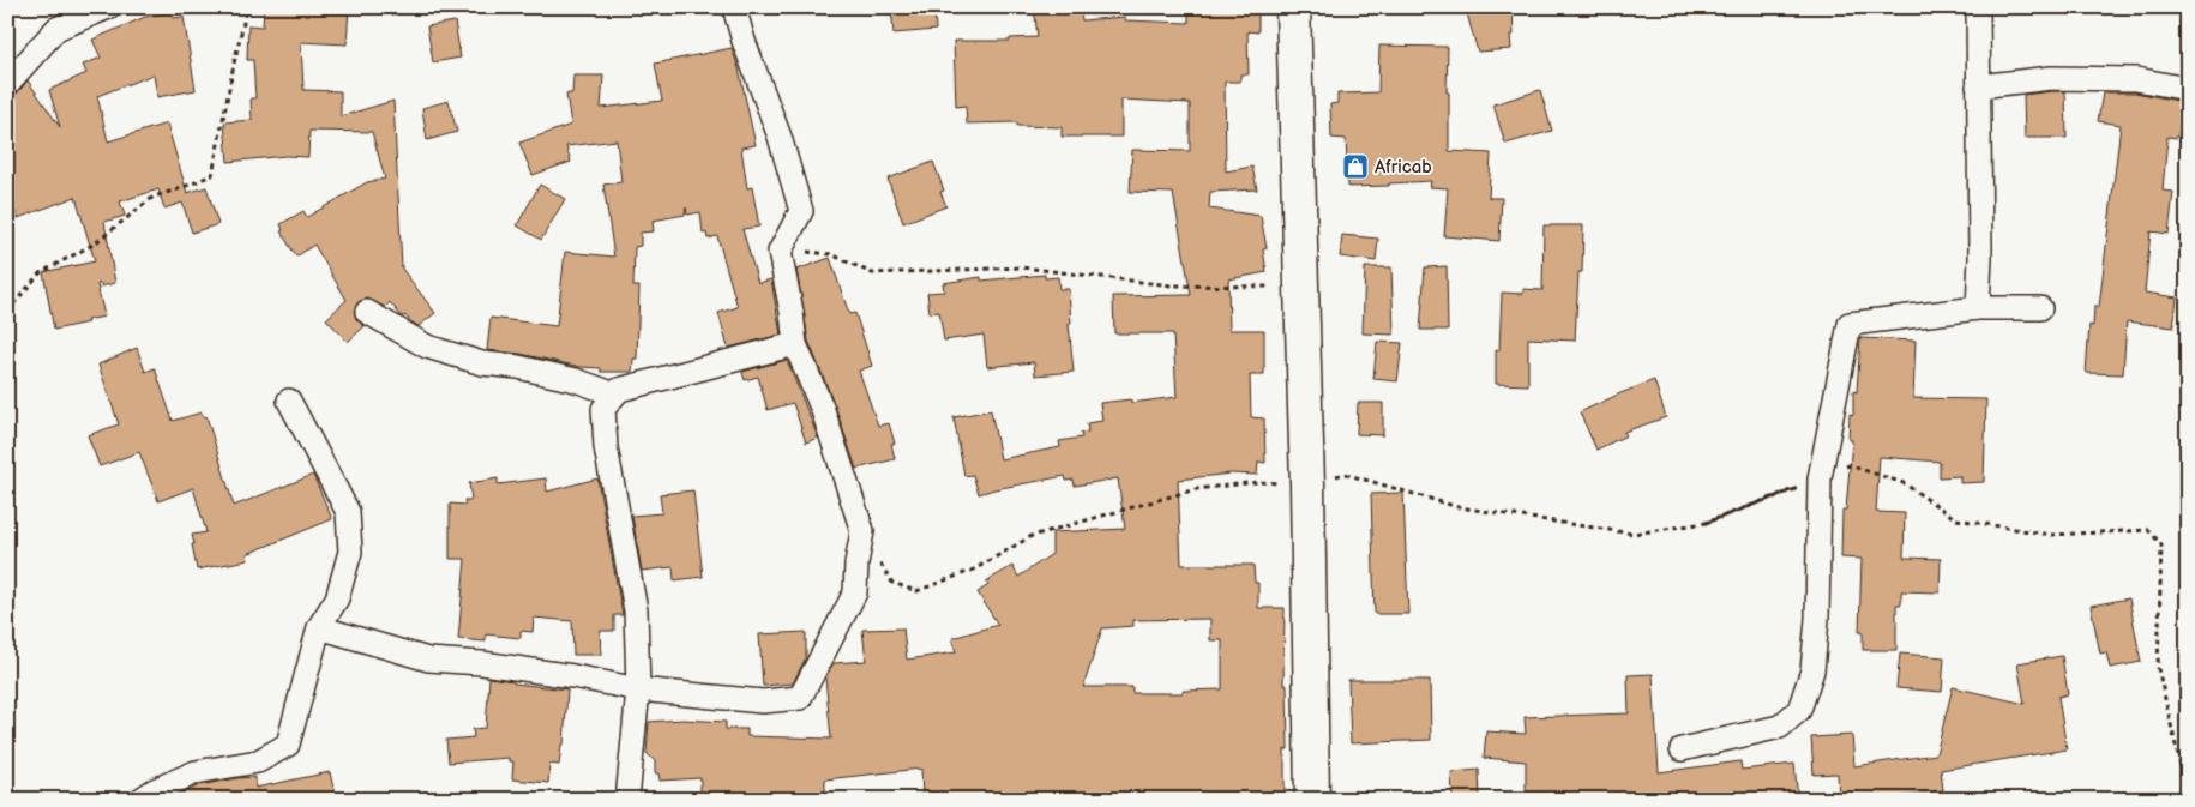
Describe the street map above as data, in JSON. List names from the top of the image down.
{
  "places": {
    "shop": ["Africab"]
  }
}
